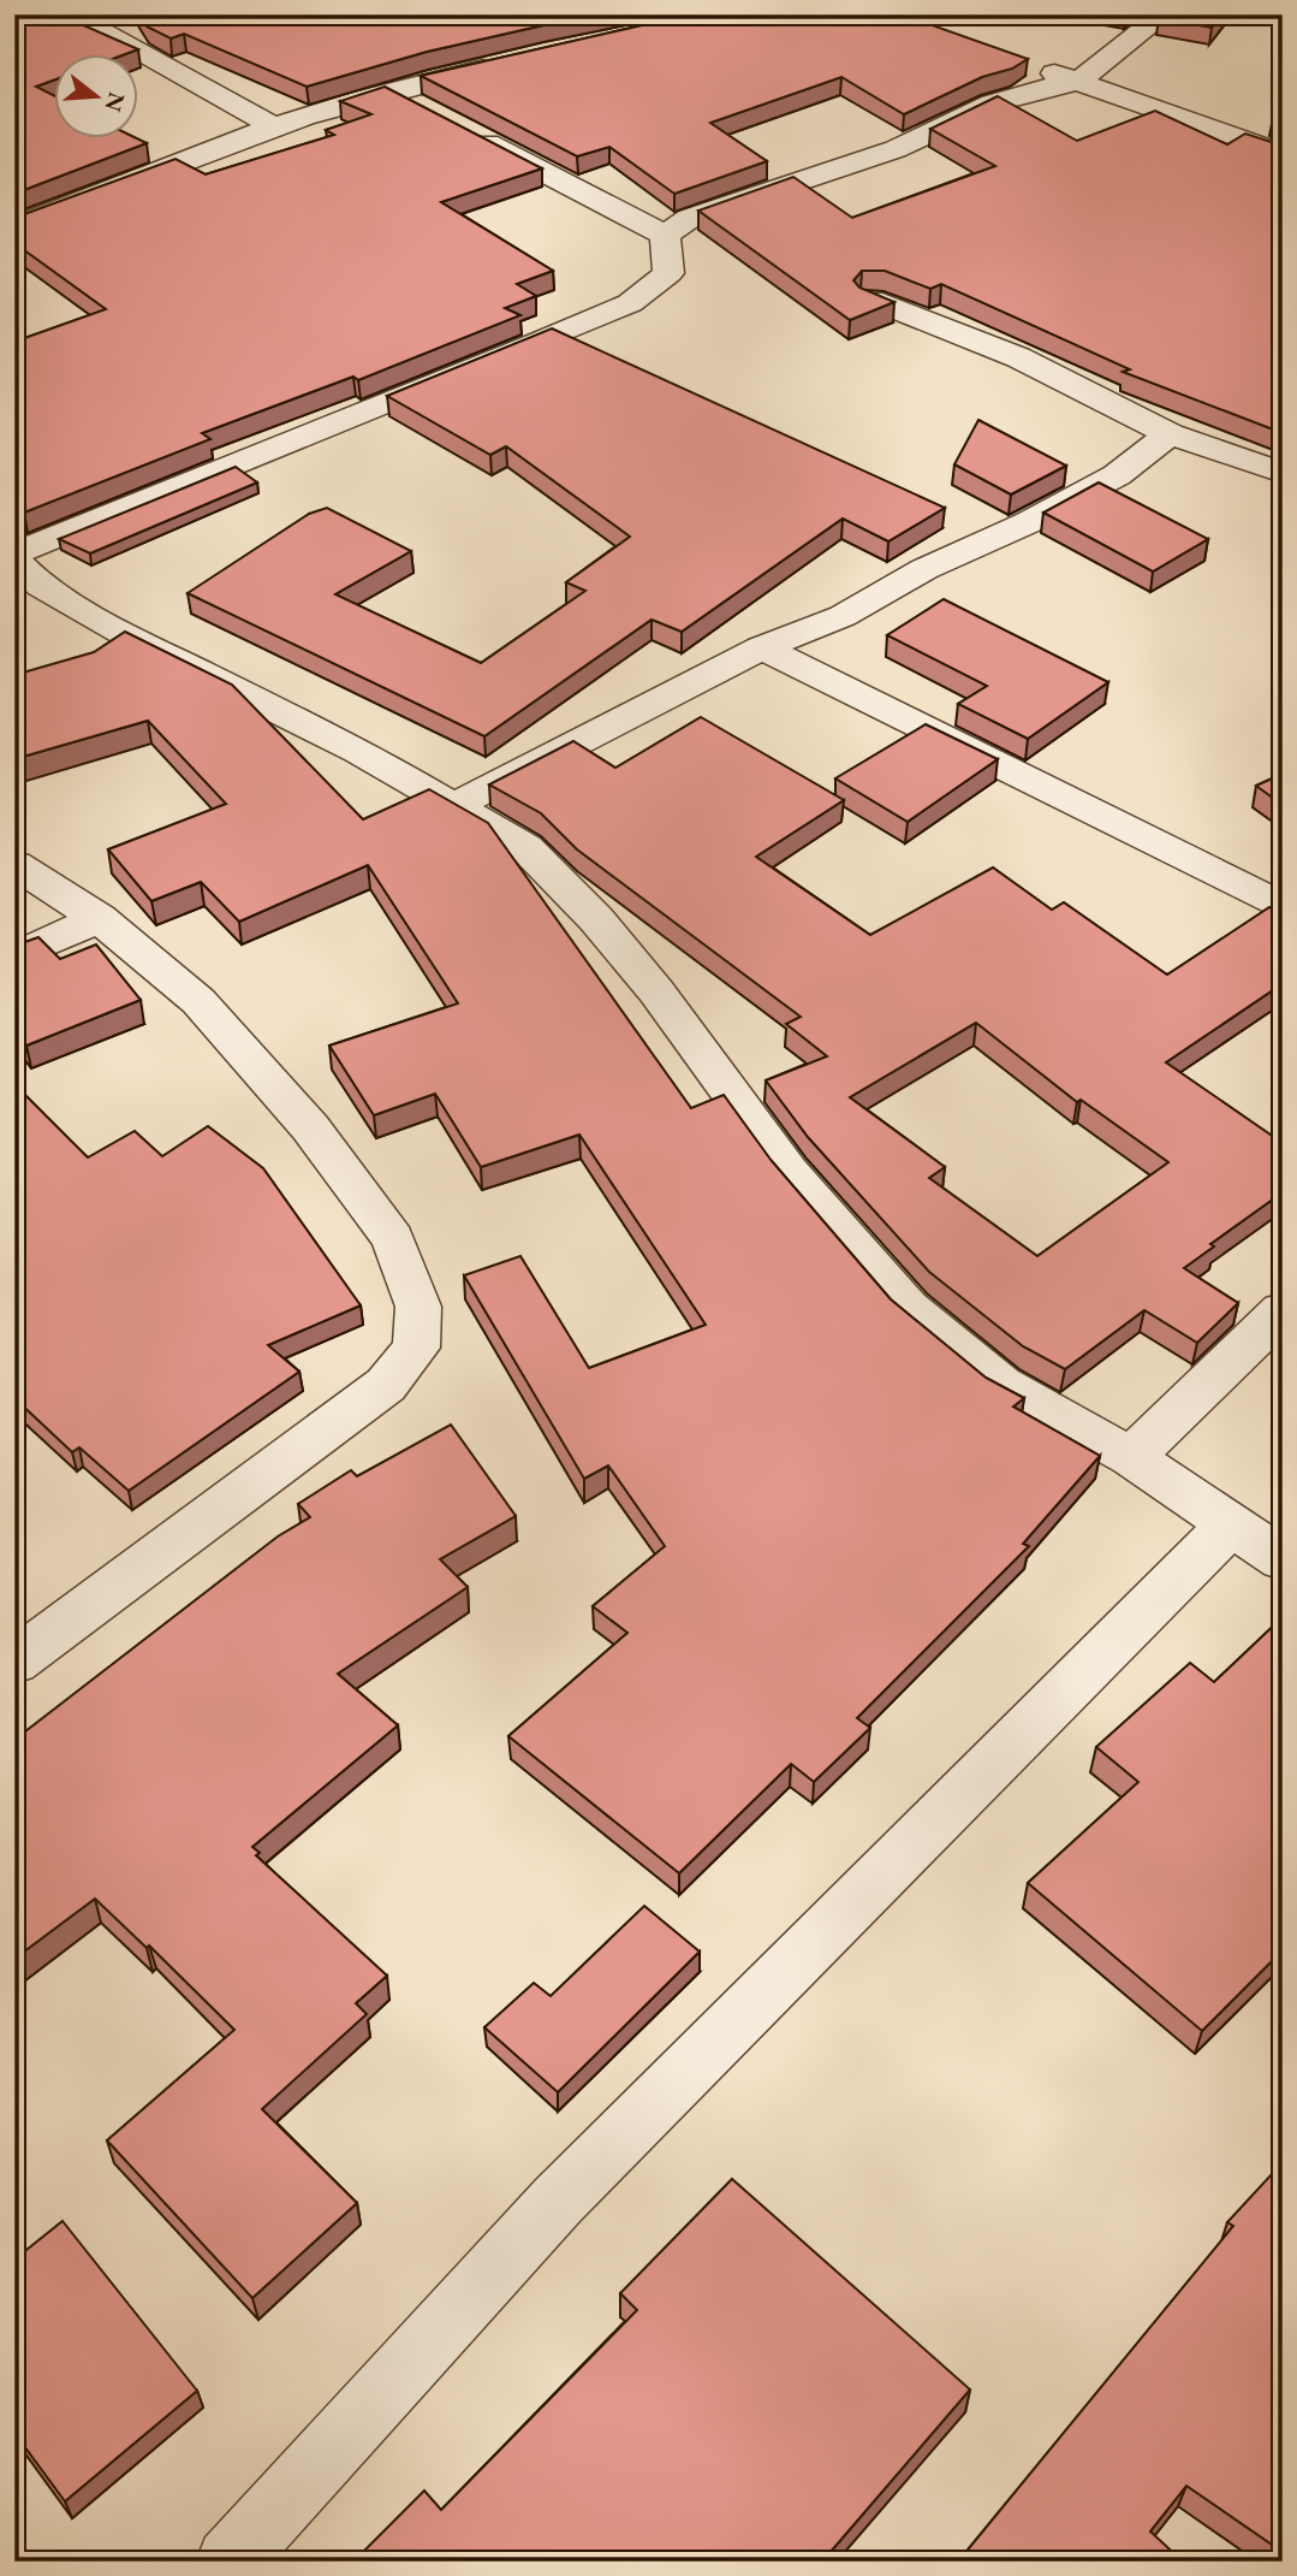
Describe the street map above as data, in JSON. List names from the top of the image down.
{
  "north": "right"
}
